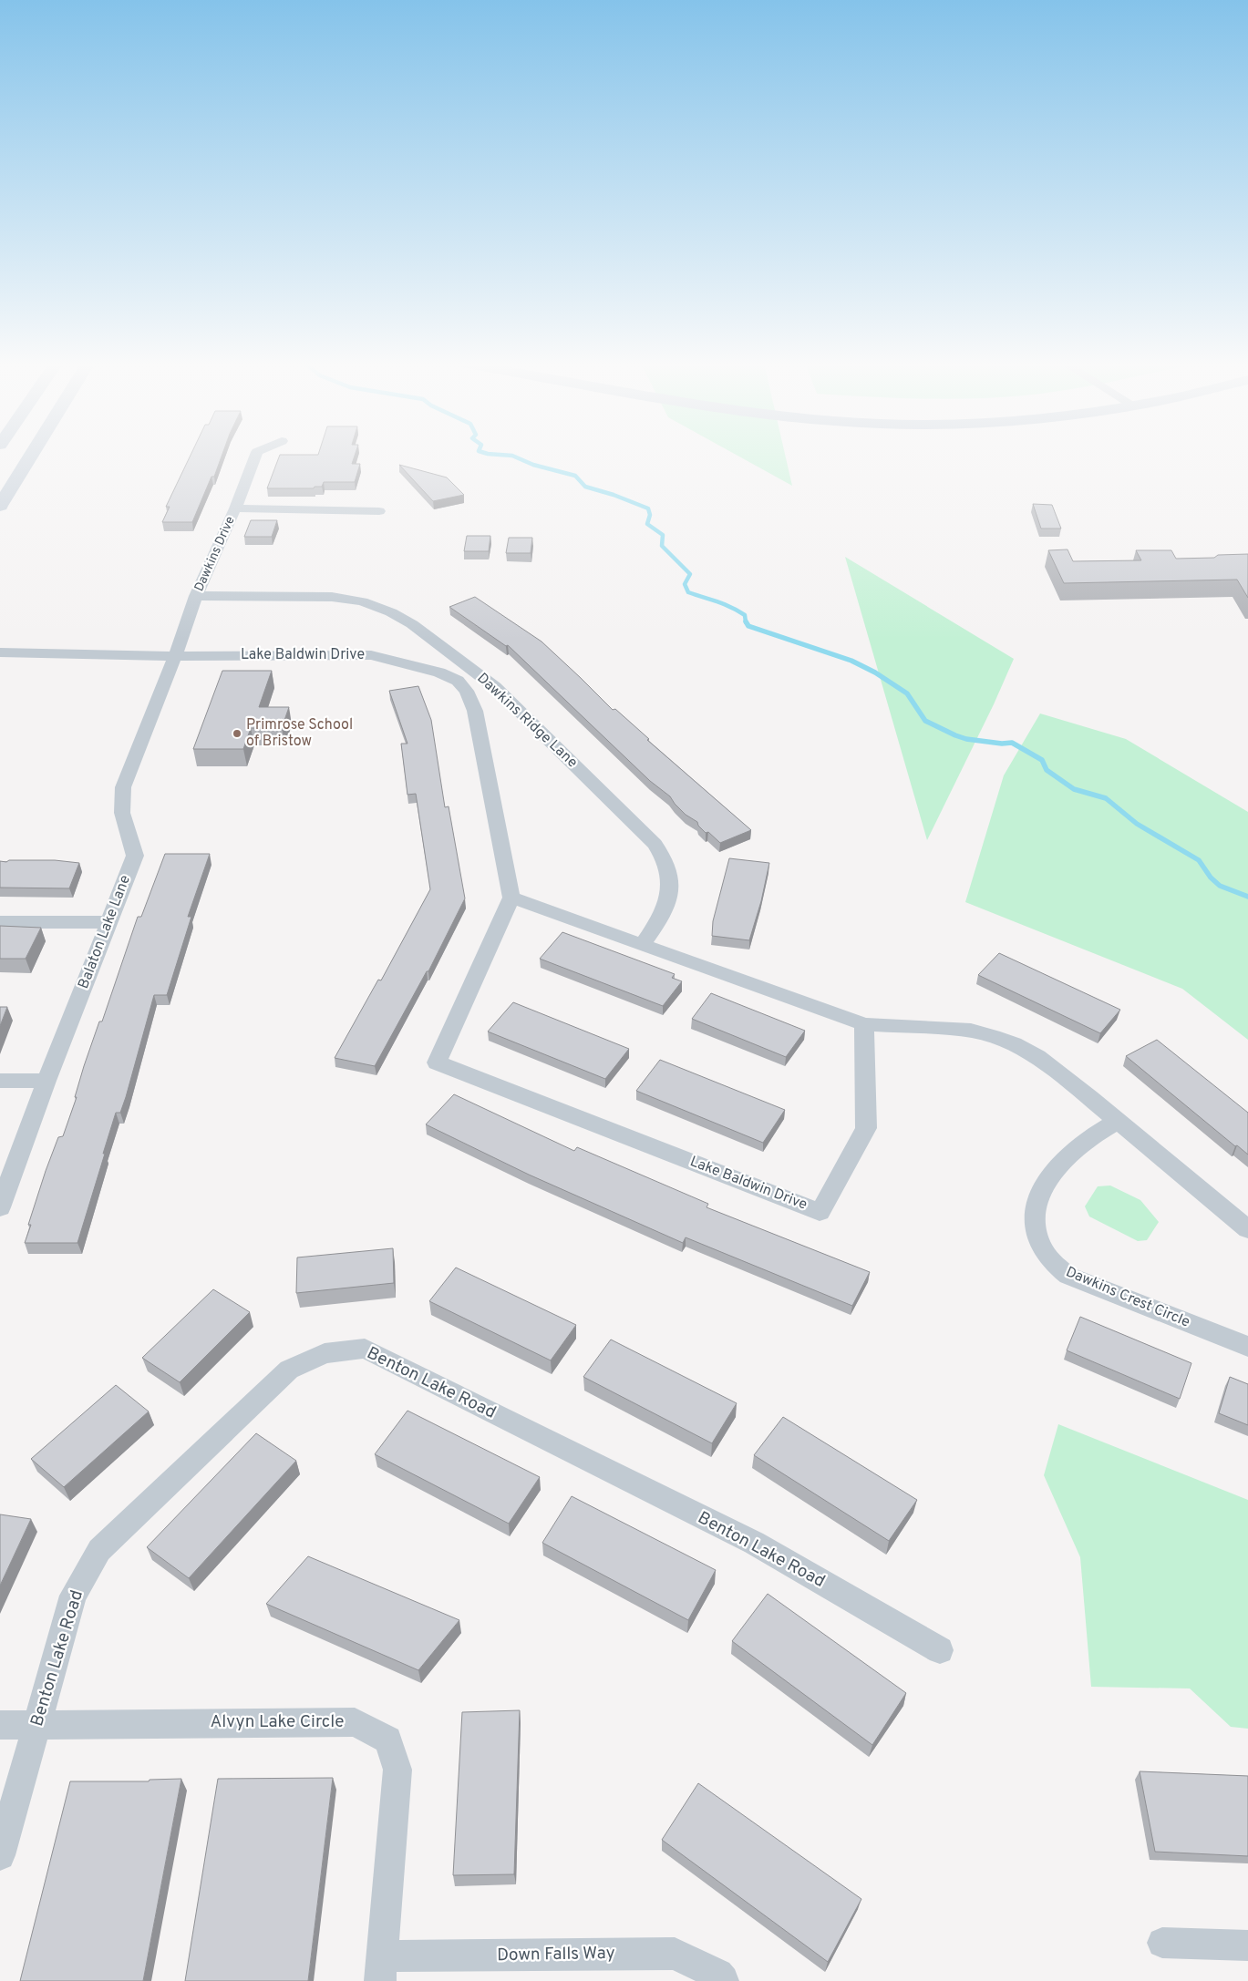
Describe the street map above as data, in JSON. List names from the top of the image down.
{
  "streets": {
    "street": [
      "Dawkins Drive",
      "Lake Baldwin Drive",
      "Dawkins Ridge Lane",
      "Balaton Lake Lane",
      "Dawkins Crest Circle",
      "Benton Lake Road",
      "Alvyn Lake Circle",
      "Down Falls Way"
    ]
  },
  "crossings": [
    ["Dawkins Drive", "Lake Baldwin Drive"],
    ["Dawkins Drive", "Dawkins Ridge Lane"],
    ["Dawkins Drive", "Balaton Lake Lane"],
    ["Lake Baldwin Drive", "Balaton Lake Lane"],
    ["Benton Lake Road", "Alvyn Lake Circle"],
    ["Alvyn Lake Circle", "Down Falls Way"]
  ],
  "places": ["Primrose School of Bristow"]
}
